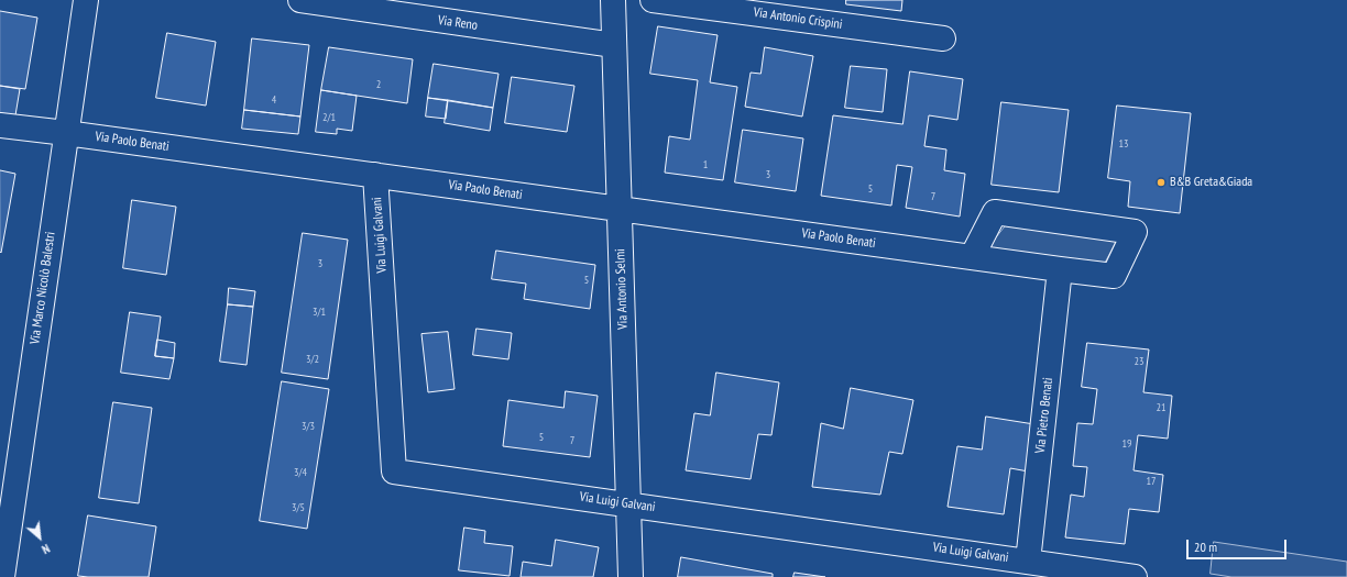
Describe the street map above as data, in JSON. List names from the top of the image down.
{
  "streets": {
    "street": [
      "Via Antonio Crispini",
      "Via Reno",
      "Via Paolo Benati",
      "Via Luigi Galvani",
      "Via Marco Nicolò Balestri",
      "Via Antonio Selmi",
      "Via Pietro Benati"
    ]
  },
  "crossings": [
    ["Via Reno", "Via Antonio Selmi"],
    ["Via Paolo Benati", "Via Luigi Galvani"],
    ["Via Paolo Benati", "Via Marco Nicolò Balestri"],
    ["Via Paolo Benati", "Via Antonio Selmi"],
    ["Via Paolo Benati", "Via Pietro Benati"],
    ["Via Luigi Galvani", "Via Antonio Selmi"],
    ["Via Luigi Galvani", "Via Pietro Benati"]
  ],
  "places": ["B&B Greta&Giada"],
  "house_numbers": [
    "2",
    "4",
    "2/1",
    "13",
    "1",
    "3",
    "5",
    "7",
    "3",
    "5",
    "3/1",
    "3/2",
    "23",
    "21",
    "3/3",
    "5",
    "7",
    "19",
    "3/4",
    "17",
    "3/5"
  ],
  "scale_bar": "20 m",
  "north": "bottom right"
}
